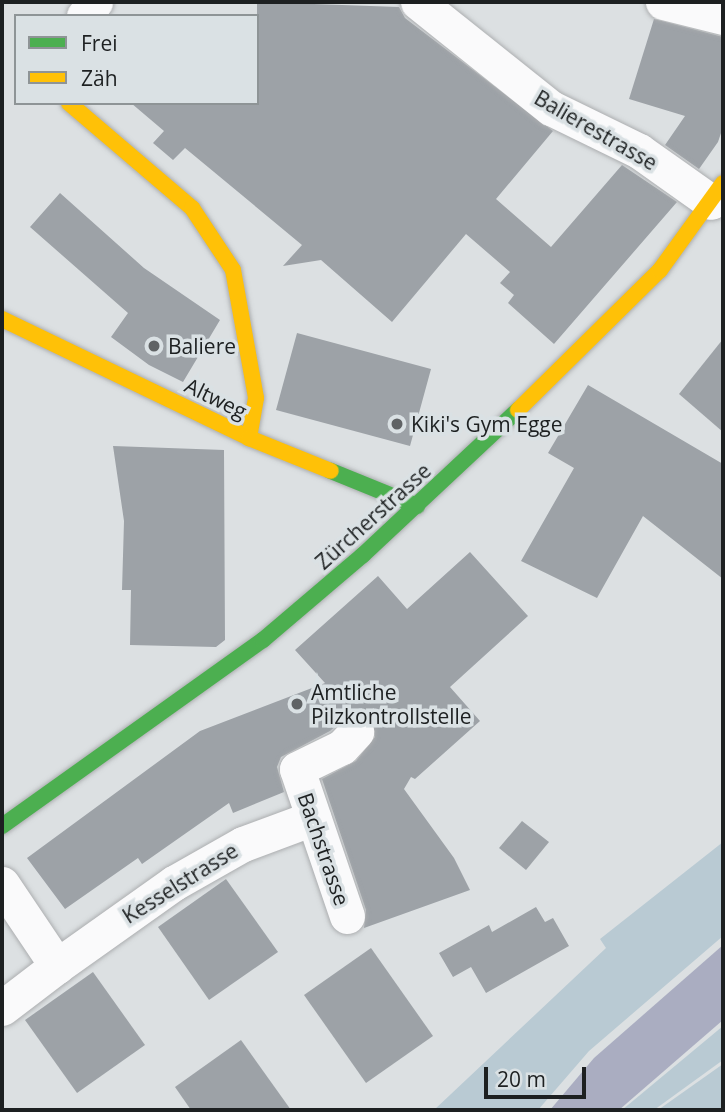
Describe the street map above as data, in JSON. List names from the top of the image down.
{
  "streets": {
    "main road": ["Altweg", "Zürcherstrasse"],
    "street": ["Balierestrasse", "Bachstrasse", "Kesselstrasse"]
  },
  "crossings": [
    ["Balierestrasse", "Zürcherstrasse"],
    ["Altweg", "Zürcherstrasse"],
    ["Bachstrasse", "Kesselstrasse"]
  ],
  "places": ["Baliere", "Kiki's Gym Egge", "Amtliche Pilzkontrollstelle"],
  "legend": ["Frei", "Zäh"],
  "scale_bar": "20 m"
}
